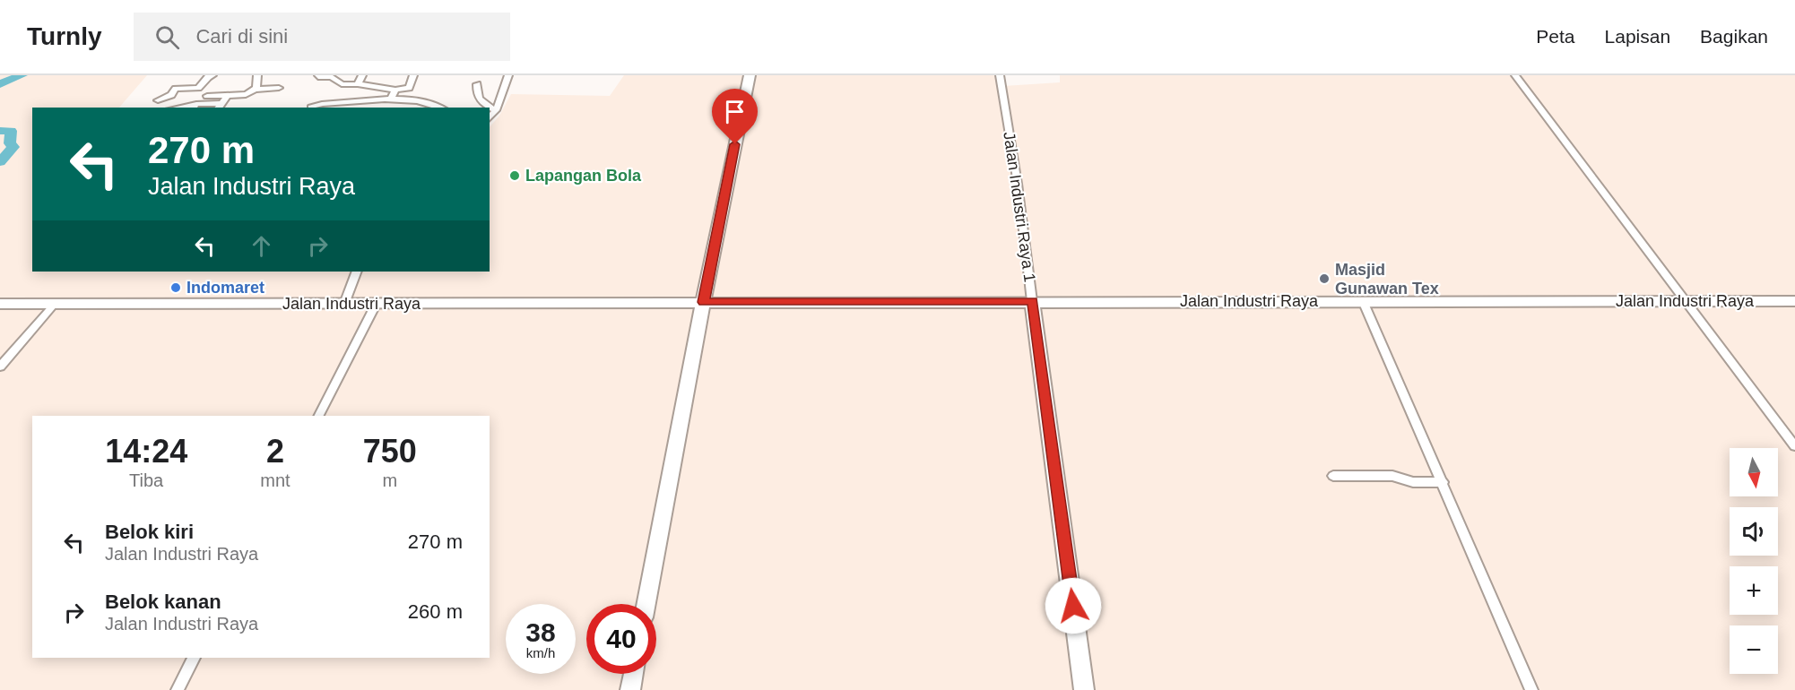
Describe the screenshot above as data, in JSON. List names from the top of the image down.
{
  "streets": {
    "street": ["Jalan Industri Raya 1", "Jalan Industri Raya"]
  },
  "crossings": [
    ["Jalan Industri Raya 1", "Jalan Industri Raya"]
  ],
  "places": ["Lapangan Bola", "Masjid Gunawan Tex", "Indomaret"],
  "north": "bottom",
  "page": {
    "header": "Turnly",
    "search": "Cari di sini",
    "nav": ["Peta", "Lapisan", "Bagikan"],
    "turn": ["270 m", "Jalan Industri Raya"],
    "eta": [
      "14:24",
      "Tiba",
      "2",
      "mnt",
      "750",
      "m"
    ],
    "map_buttons": ["+", "−"],
    "list": [
      {
        "name": "Belok kiri",
        "note": "Jalan Industri Raya",
        "value": "270 m"
      },
      {
        "name": "Belok kanan",
        "note": "Jalan Industri Raya",
        "value": "260 m"
      }
    ],
    "speed": "38 km/h",
    "limit": "40"
  }
}
